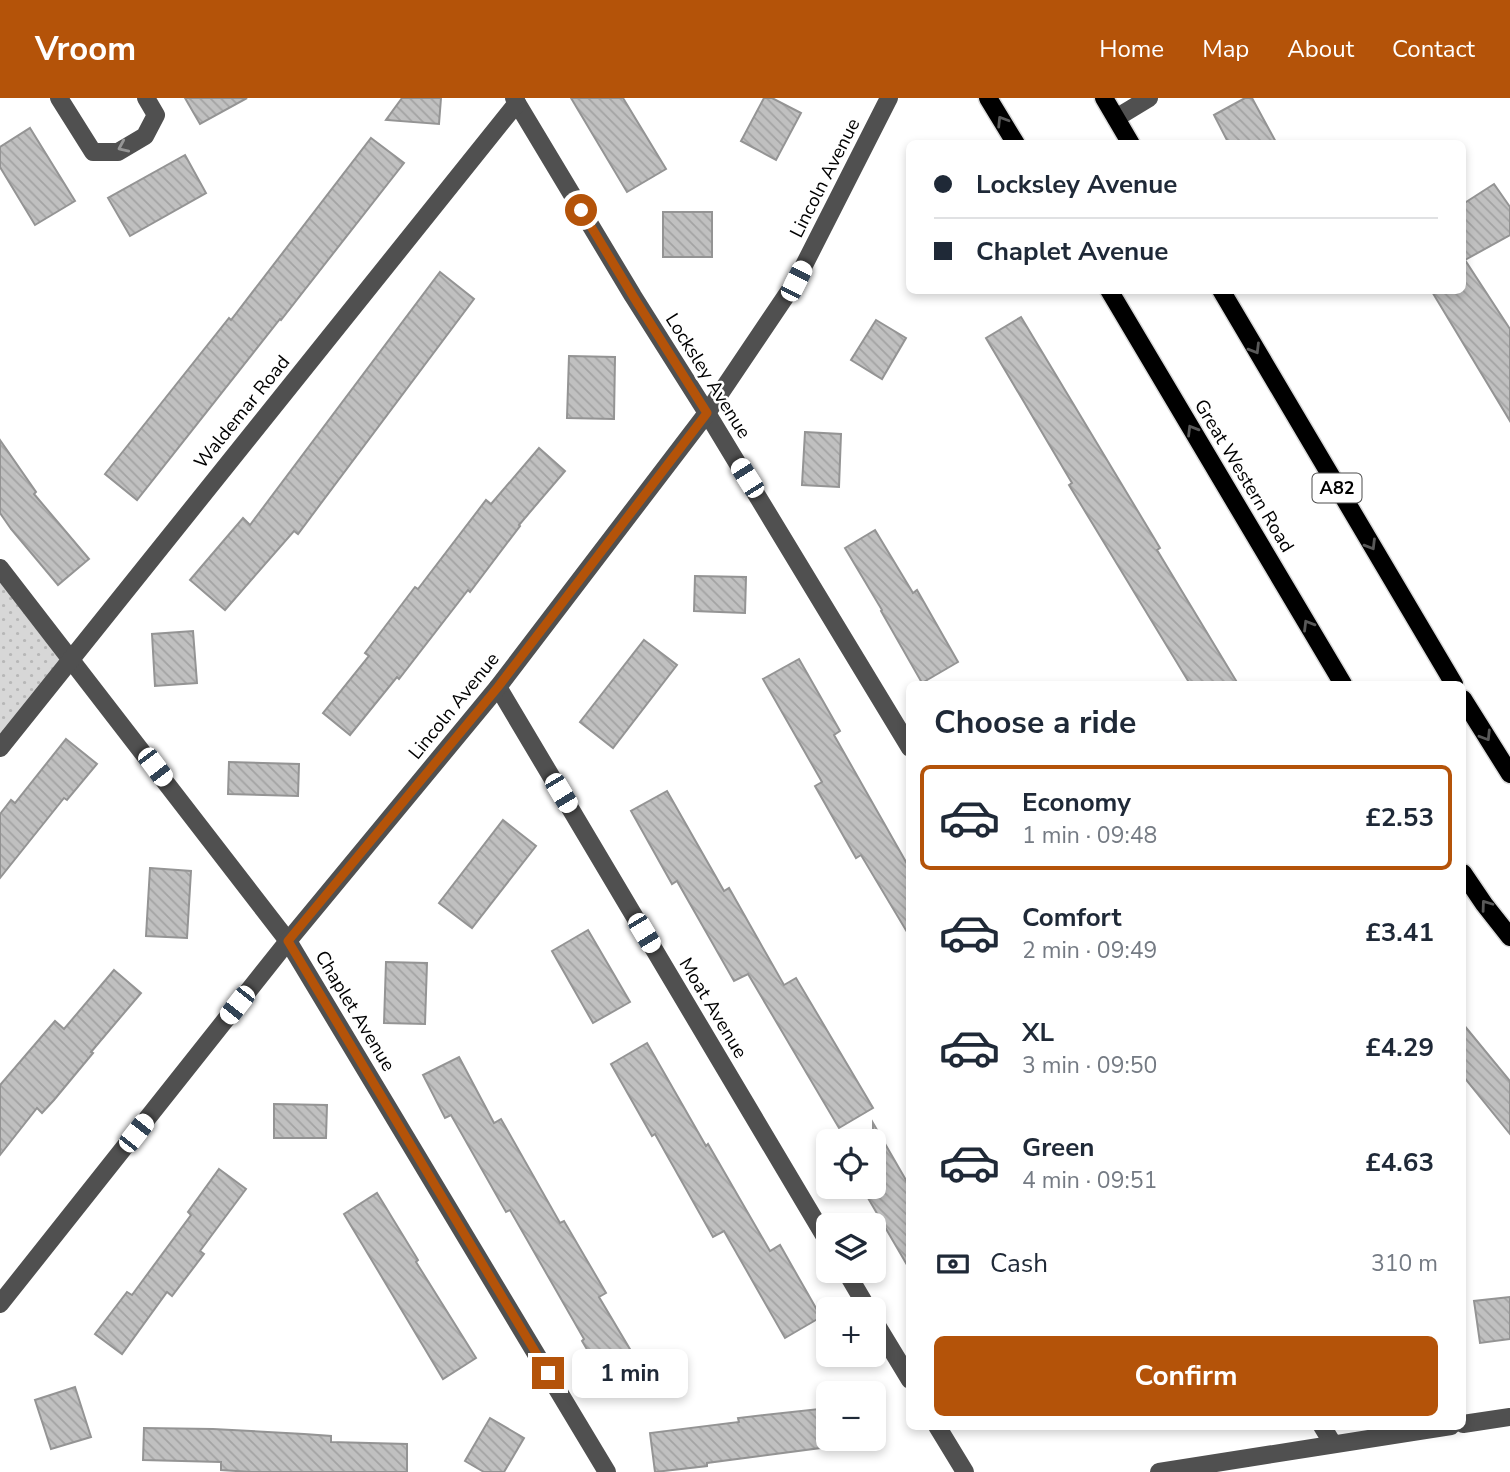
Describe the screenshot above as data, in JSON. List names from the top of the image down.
{
  "streets": {
    "main road": ["Great Western Road", "A82"],
    "street": [
      "Lincoln Avenue",
      "Locksley Avenue",
      "Waldemar Road",
      "Moat Avenue",
      "Chaplet Avenue"
    ]
  },
  "crossings": [
    ["Lincoln Avenue", "Locksley Avenue"],
    ["Lincoln Avenue", "Moat Avenue"],
    ["Lincoln Avenue", "Chaplet Avenue"],
    ["Locksley Avenue", "Waldemar Road"],
    ["Waldemar Road", "Chaplet Avenue"]
  ],
  "page": {
    "header": "Vroom",
    "nav": [
      "Home",
      "Map",
      "About",
      "Contact"
    ],
    "banner": ["Locksley Avenue", "Chaplet Avenue"],
    "heading": "Choose a ride",
    "list": [
      {
        "name": "Economy",
        "note": "1 min · 09:48",
        "value": "£2.53"
      },
      {
        "name": "Comfort",
        "note": "2 min · 09:49",
        "value": "£3.41"
      },
      {
        "name": "XL",
        "note": "3 min · 09:50",
        "value": "£4.29"
      },
      {
        "name": "Green",
        "note": "4 min · 09:51",
        "value": "£4.63"
      }
    ],
    "map_buttons": ["+", "−"],
    "pay": ["Cash", "310 m"],
    "buttons": "Confirm",
    "bubble": "1 min"
  }
}
